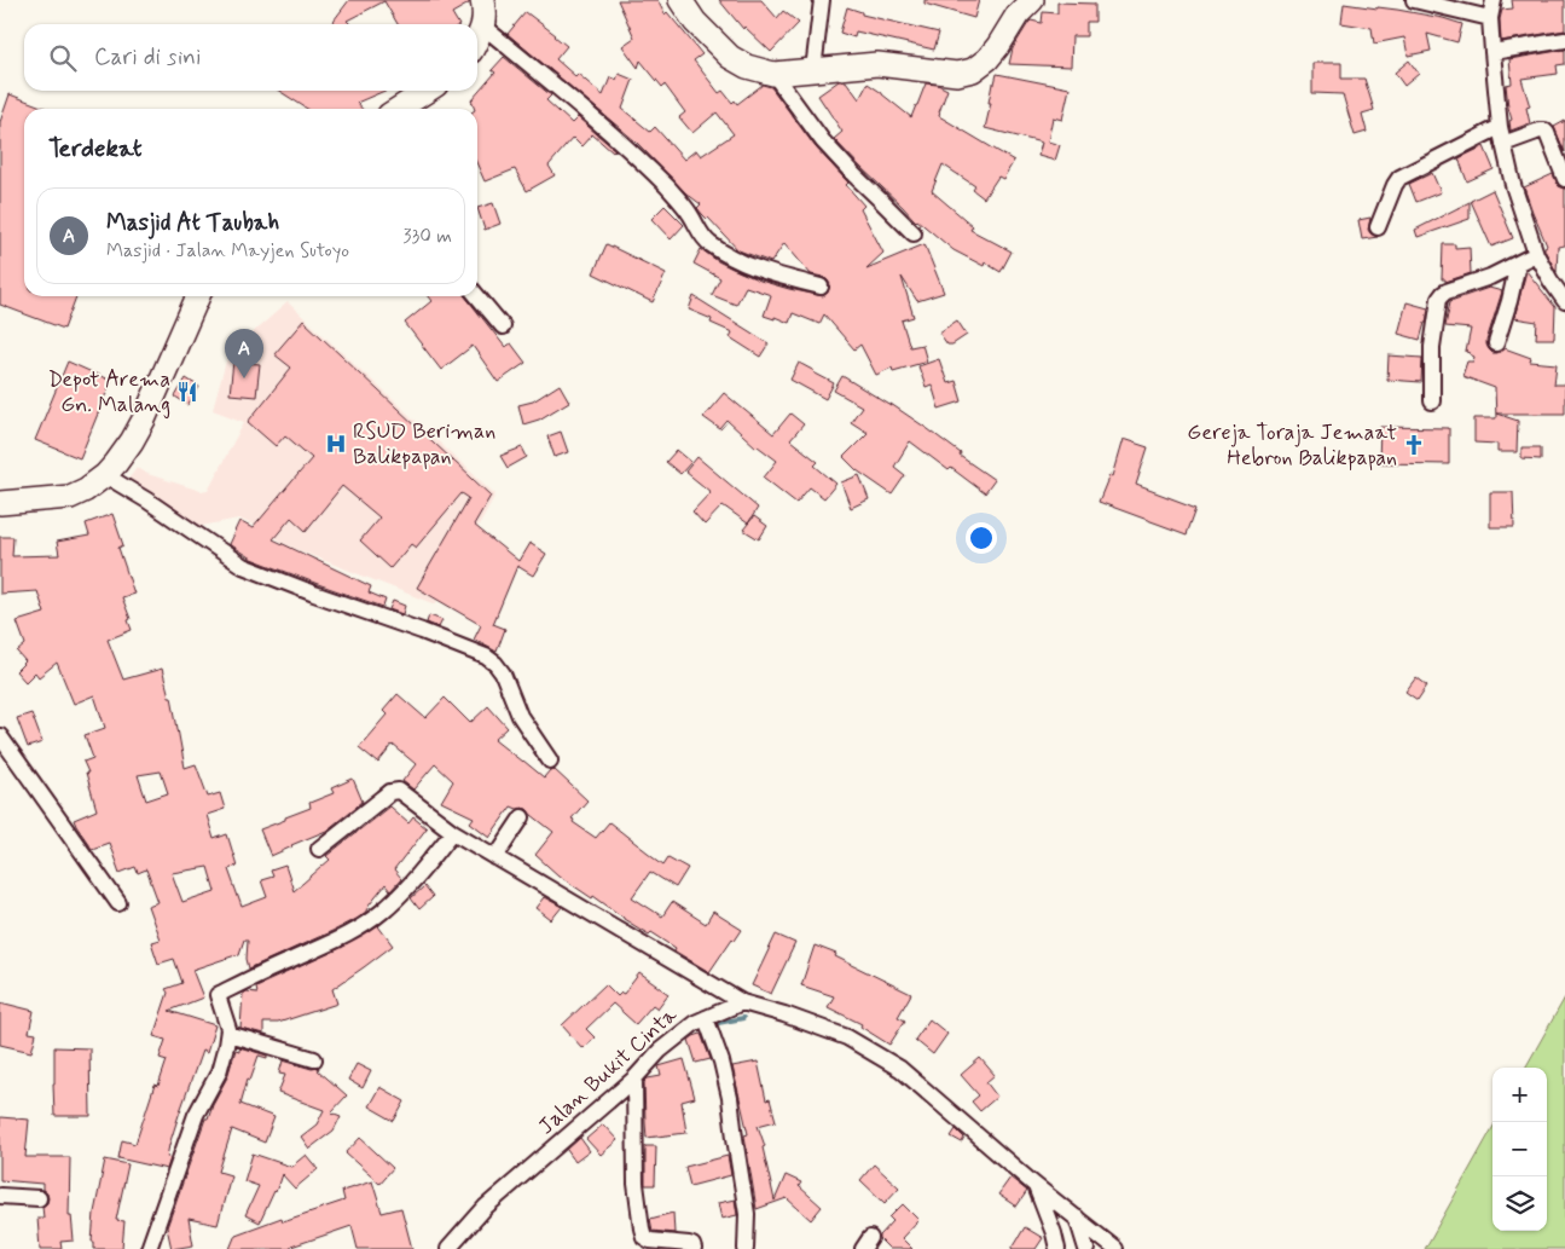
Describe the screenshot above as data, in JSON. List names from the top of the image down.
{
  "streets": {
    "street": ["Jalan Bukit Cinta"]
  },
  "places": {
    "restaurant": ["Depot Arema Gn. Malang"],
    "hospital": ["RSUD Beriman Balikpapan"],
    "church": ["Gereja Toraja Jemaat Hebron Balikpapan"]
  },
  "page": {
    "search": "Cari di sini",
    "heading": "Terdekat",
    "list": [
      {
        "mark": "A",
        "name": "Masjid At Taubah",
        "note": "Masjid · Jalan Mayjen Sutoyo",
        "value": "330 m"
      }
    ],
    "pins": "A",
    "map_buttons": ["+", "−"]
  }
}
